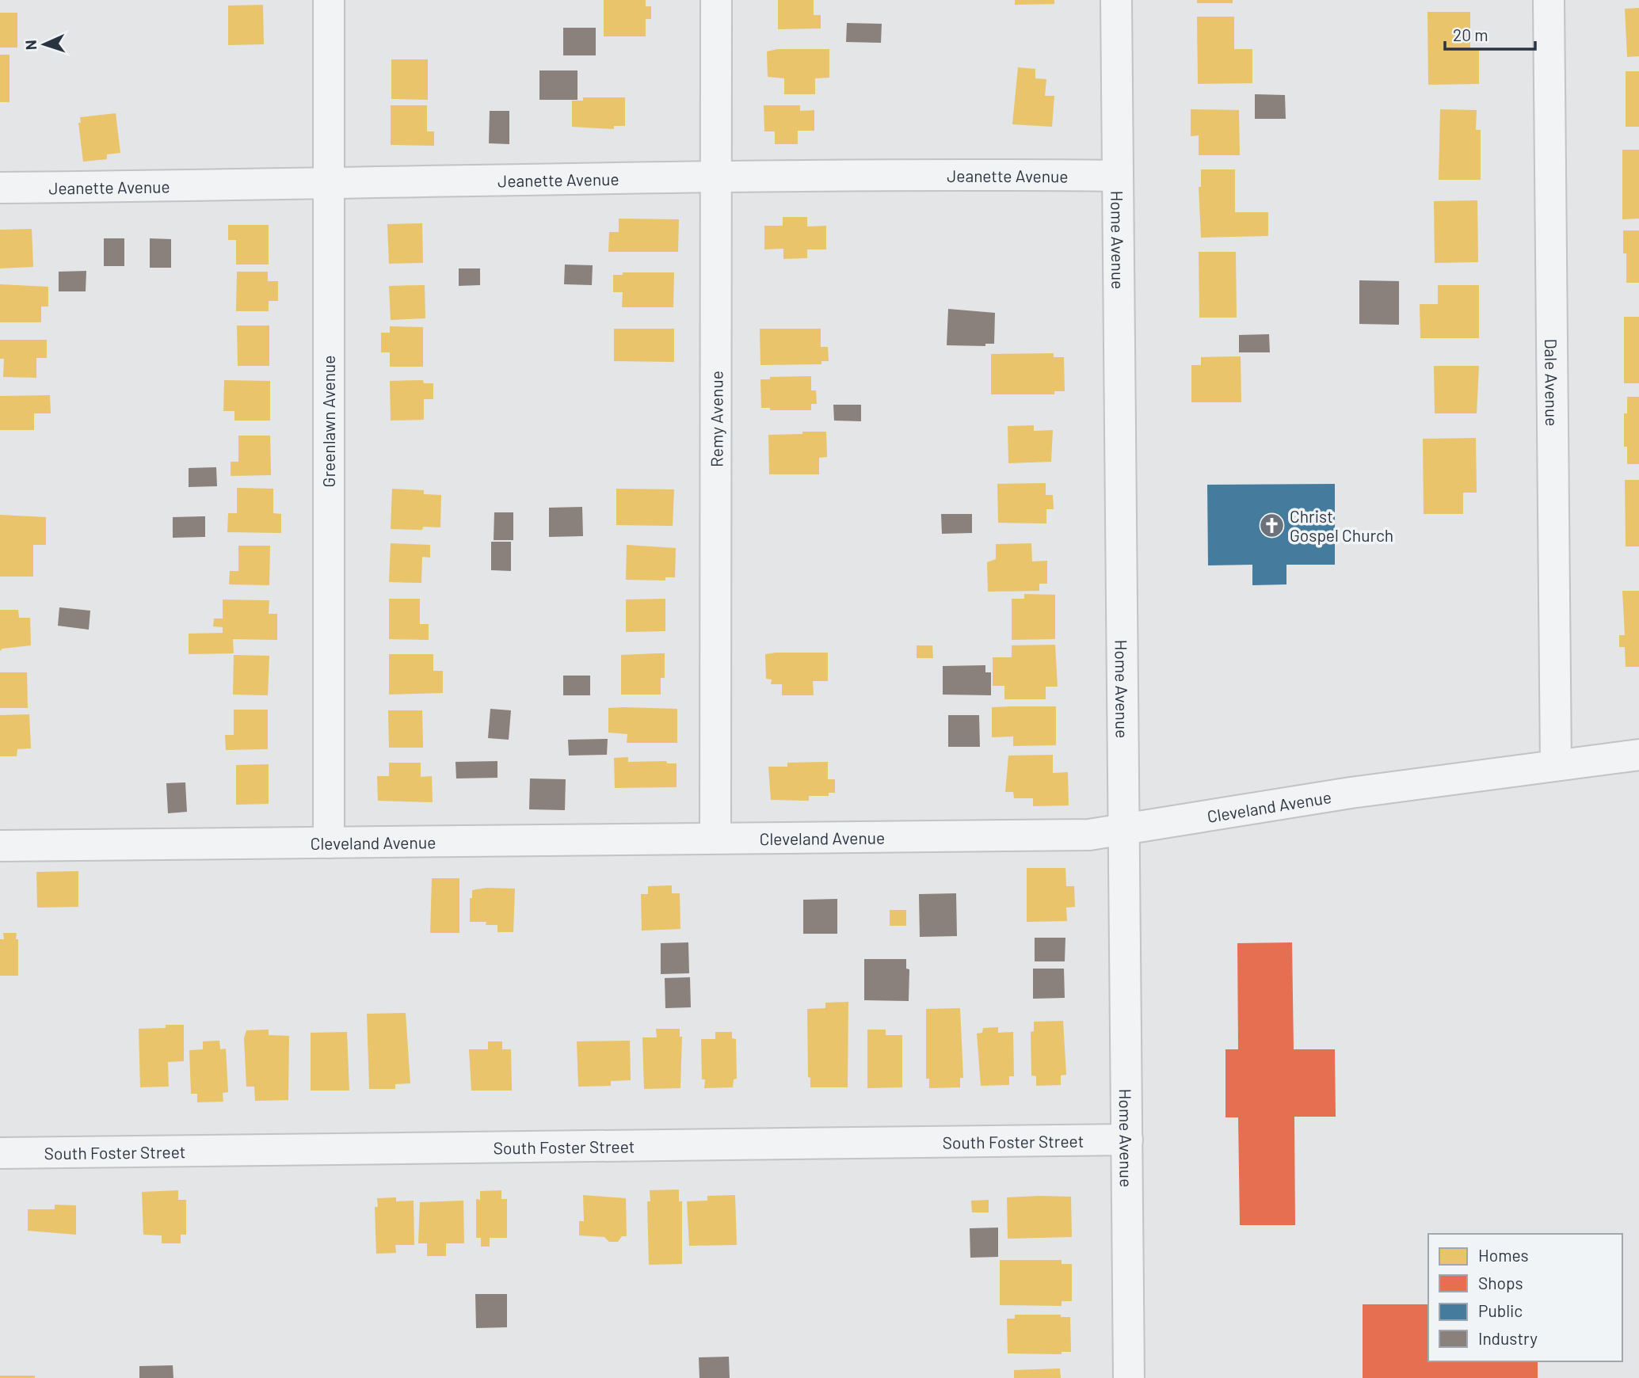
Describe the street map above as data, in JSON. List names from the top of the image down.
{
  "streets": {
    "street": [
      "Jeanette Avenue",
      "Home Avenue",
      "Dale Avenue",
      "Remy Avenue",
      "Greenlawn Avenue",
      "Cleveland Avenue",
      "South Foster Street"
    ]
  },
  "crossings": [
    ["Jeanette Avenue", "Home Avenue"],
    ["Jeanette Avenue", "Remy Avenue"],
    ["Jeanette Avenue", "Greenlawn Avenue"],
    ["Home Avenue", "Cleveland Avenue"],
    ["Home Avenue", "South Foster Street"],
    ["Dale Avenue", "Cleveland Avenue"],
    ["Remy Avenue", "Cleveland Avenue"],
    ["Greenlawn Avenue", "Cleveland Avenue"]
  ],
  "places": {
    "church": ["Christ Gospel Church"]
  },
  "legend": [
    "Homes",
    "Shops",
    "Public",
    "Industry"
  ],
  "scale_bar": "20 m",
  "north": "left"
}
